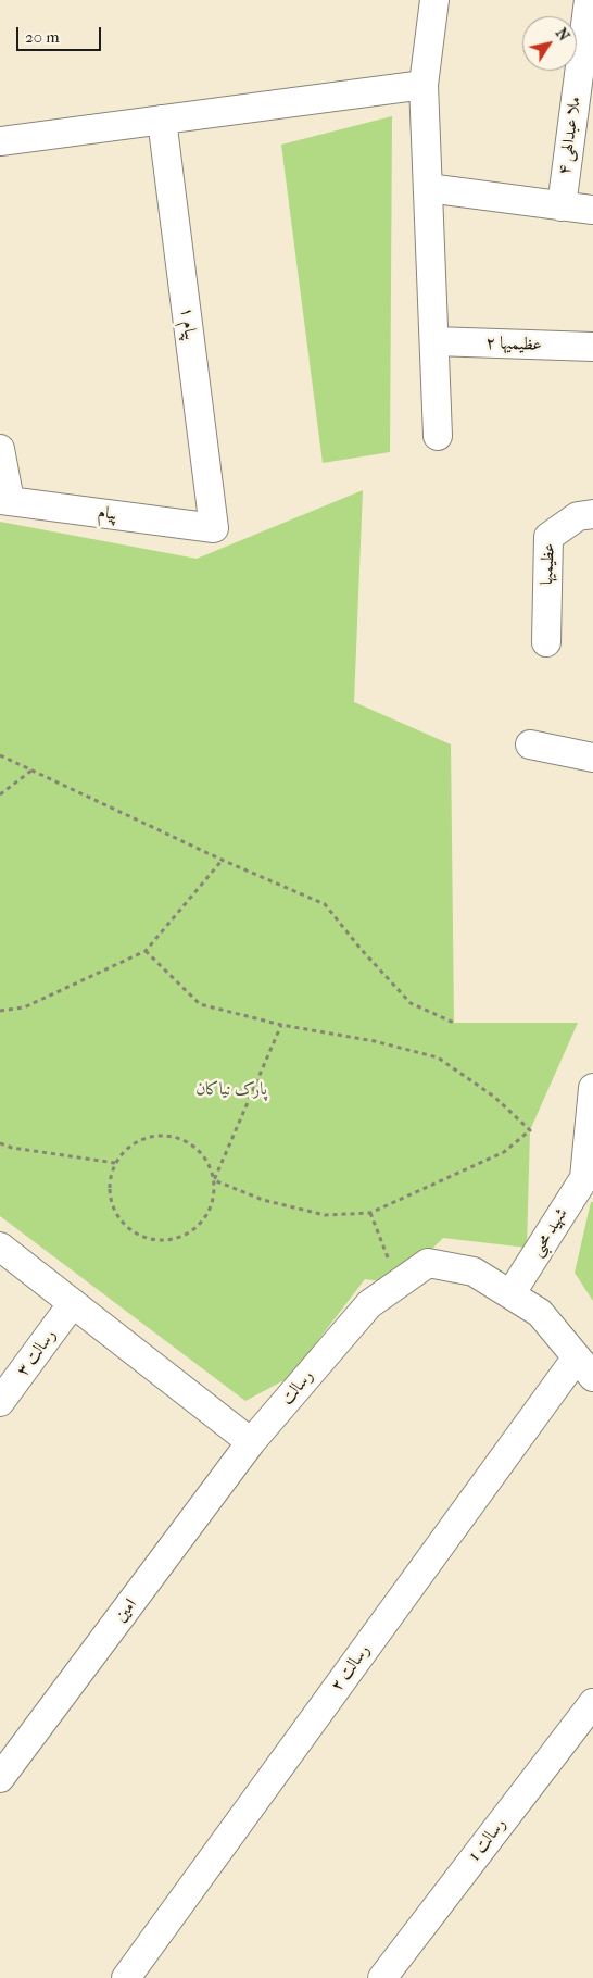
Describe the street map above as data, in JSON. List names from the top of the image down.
{
  "streets": {
    "street": [
      "ملا عبدالهی ۴",
      "پیام ۱",
      "عظیمیها ۲",
      "پیام",
      "عظیمیها",
      "شهید محبی",
      "رسالت ۳",
      "رسالت",
      "امین",
      "رسالت ۲",
      "رسالت 1"
    ]
  },
  "crossings": [
    ["پیام ۱", "پیام"],
    ["شهید محبی", "رسالت"],
    ["رسالت", "امین"],
    ["رسالت", "رسالت ۲"]
  ],
  "parks": ["پارک نیاکان"],
  "scale_bar": "20 m",
  "north": "top right"
}
